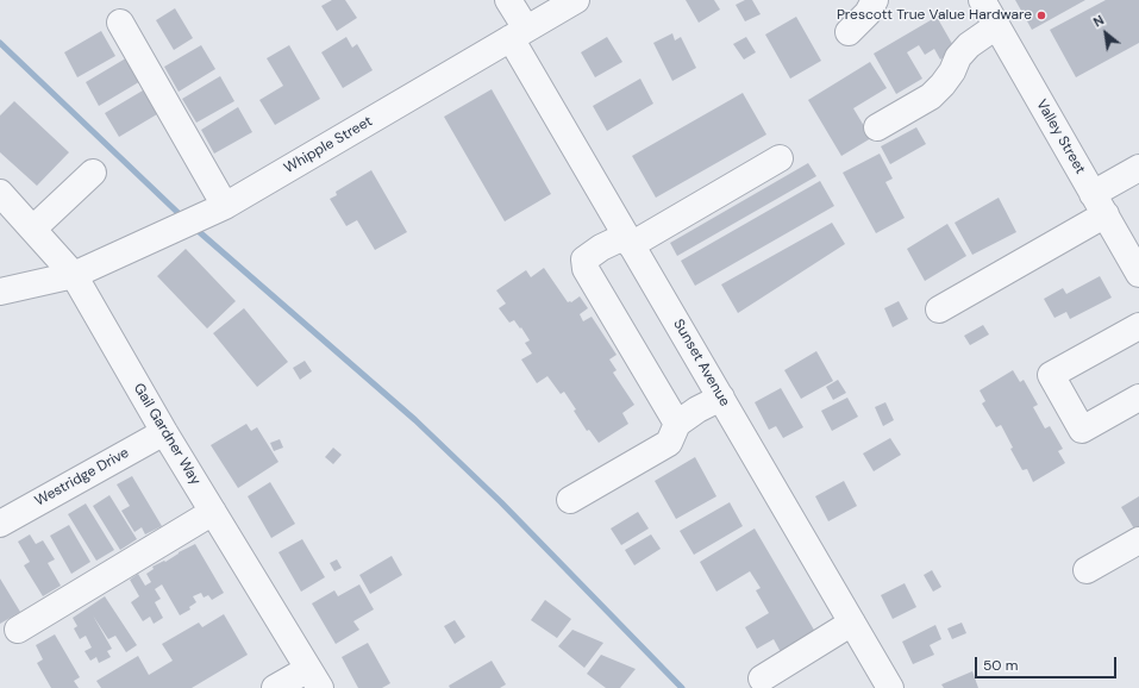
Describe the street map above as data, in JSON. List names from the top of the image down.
{
  "streets": {
    "street": [
      "Valley Street",
      "Whipple Street",
      "Sunset Avenue",
      "Gail Gardner Way",
      "Westridge Drive"
    ]
  },
  "crossings": [
    ["Whipple Street", "Sunset Avenue"],
    ["Whipple Street", "Gail Gardner Way"],
    ["Gail Gardner Way", "Westridge Drive"]
  ],
  "places": ["Prescott True Value Hardware"],
  "scale_bar": "50 m",
  "north": "top left"
}
